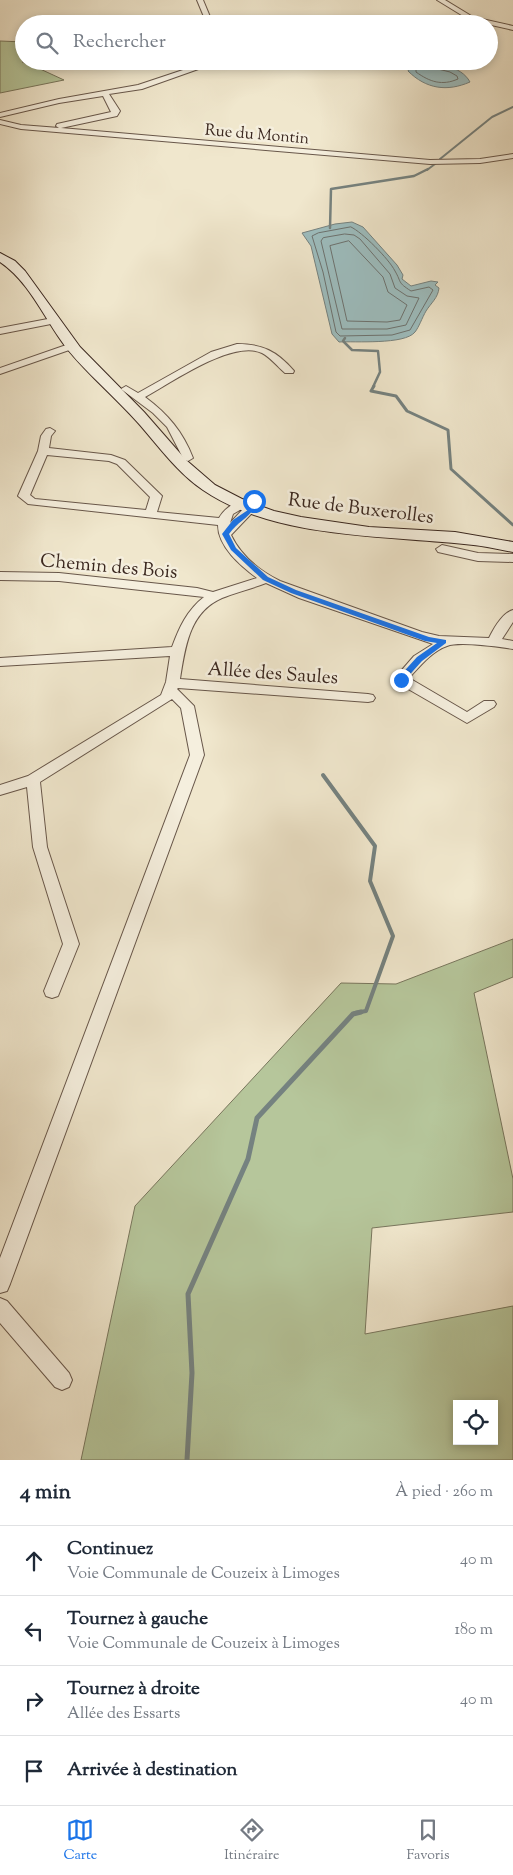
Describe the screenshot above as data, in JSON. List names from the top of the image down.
{
  "streets": {
    "street": [
      "Rue du Montin",
      "Rue de Buxerolles",
      "Chemin des Bois",
      "Allée des Saules"
    ]
  },
  "page": {
    "search": "Rechercher",
    "heading": ["4 min", "À pied · 260 m"],
    "list": [
      ["Continuez", "Voie Communale de Couzeix à Limoges", "40 m"],
      ["Tournez à gauche", "Voie Communale de Couzeix à Limoges", "180 m"],
      ["Tournez à droite", "Allée des Essarts", "40 m"],
      "Arrivée à destination"
    ],
    "nav": ["Carte", "Itinéraire", "Favoris"]
  }
}
